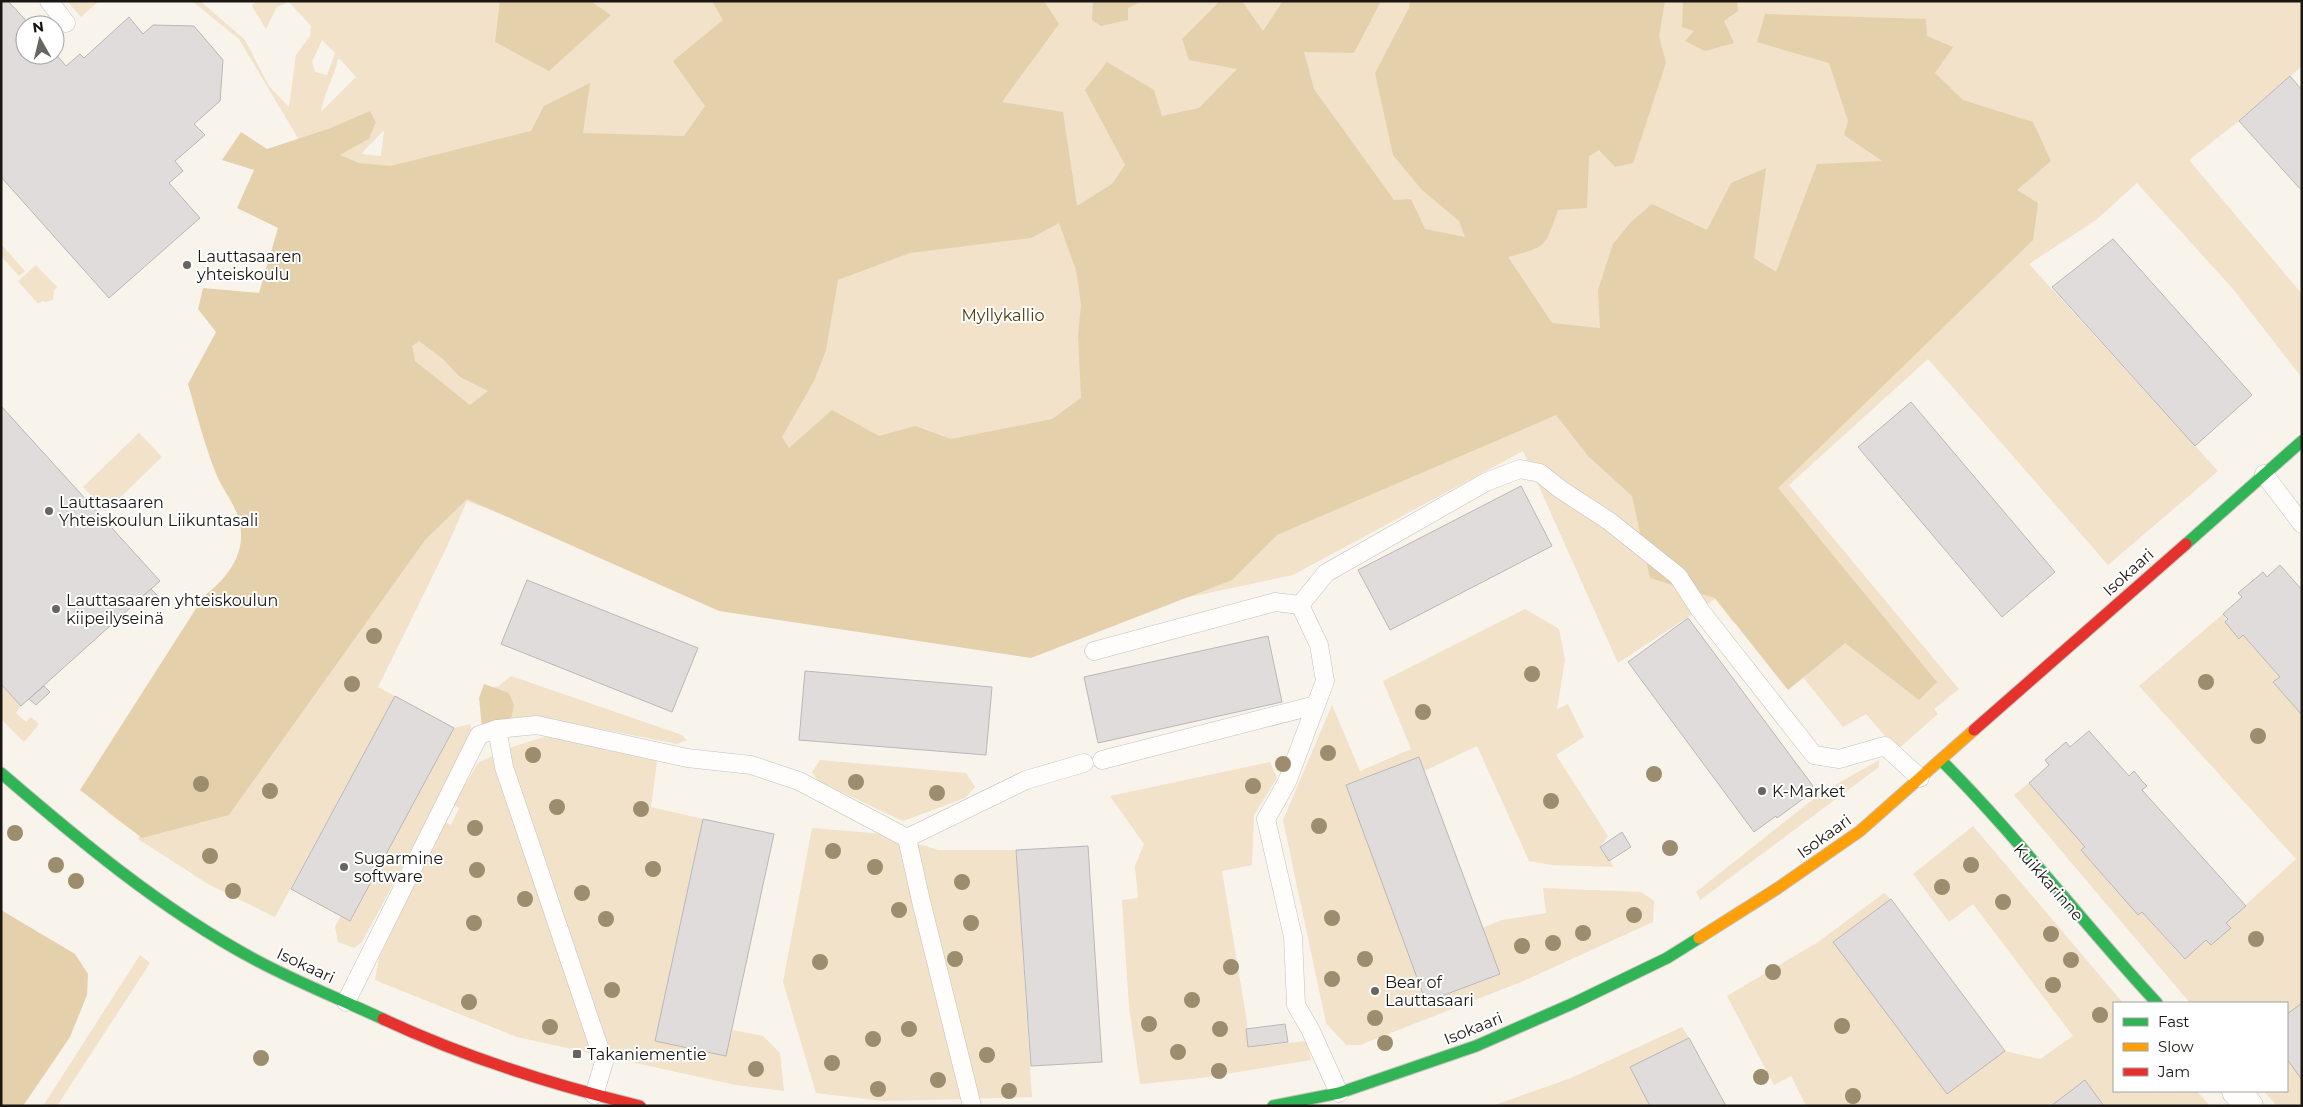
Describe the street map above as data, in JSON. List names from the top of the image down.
{
  "streets": {
    "street": ["Isokaari", "Kuikkarinne"]
  },
  "crossings": [
    ["Isokaari", "Kuikkarinne"]
  ],
  "parks": ["Myllykallio"],
  "places": {
    "other": [
      "Lauttasaaren yhteiskoulu",
      "Lauttasaaren Yhteiskoulun Liikuntasali",
      "Lauttasaaren yhteiskoulun kiipeilyseinä",
      "K-Market",
      "Sugarmine software",
      "Bear of Lauttasaari"
    ],
    "transit": ["Takaniementie"]
  },
  "legend": ["Fast", "Slow", "Jam"],
  "north": "top"
}
